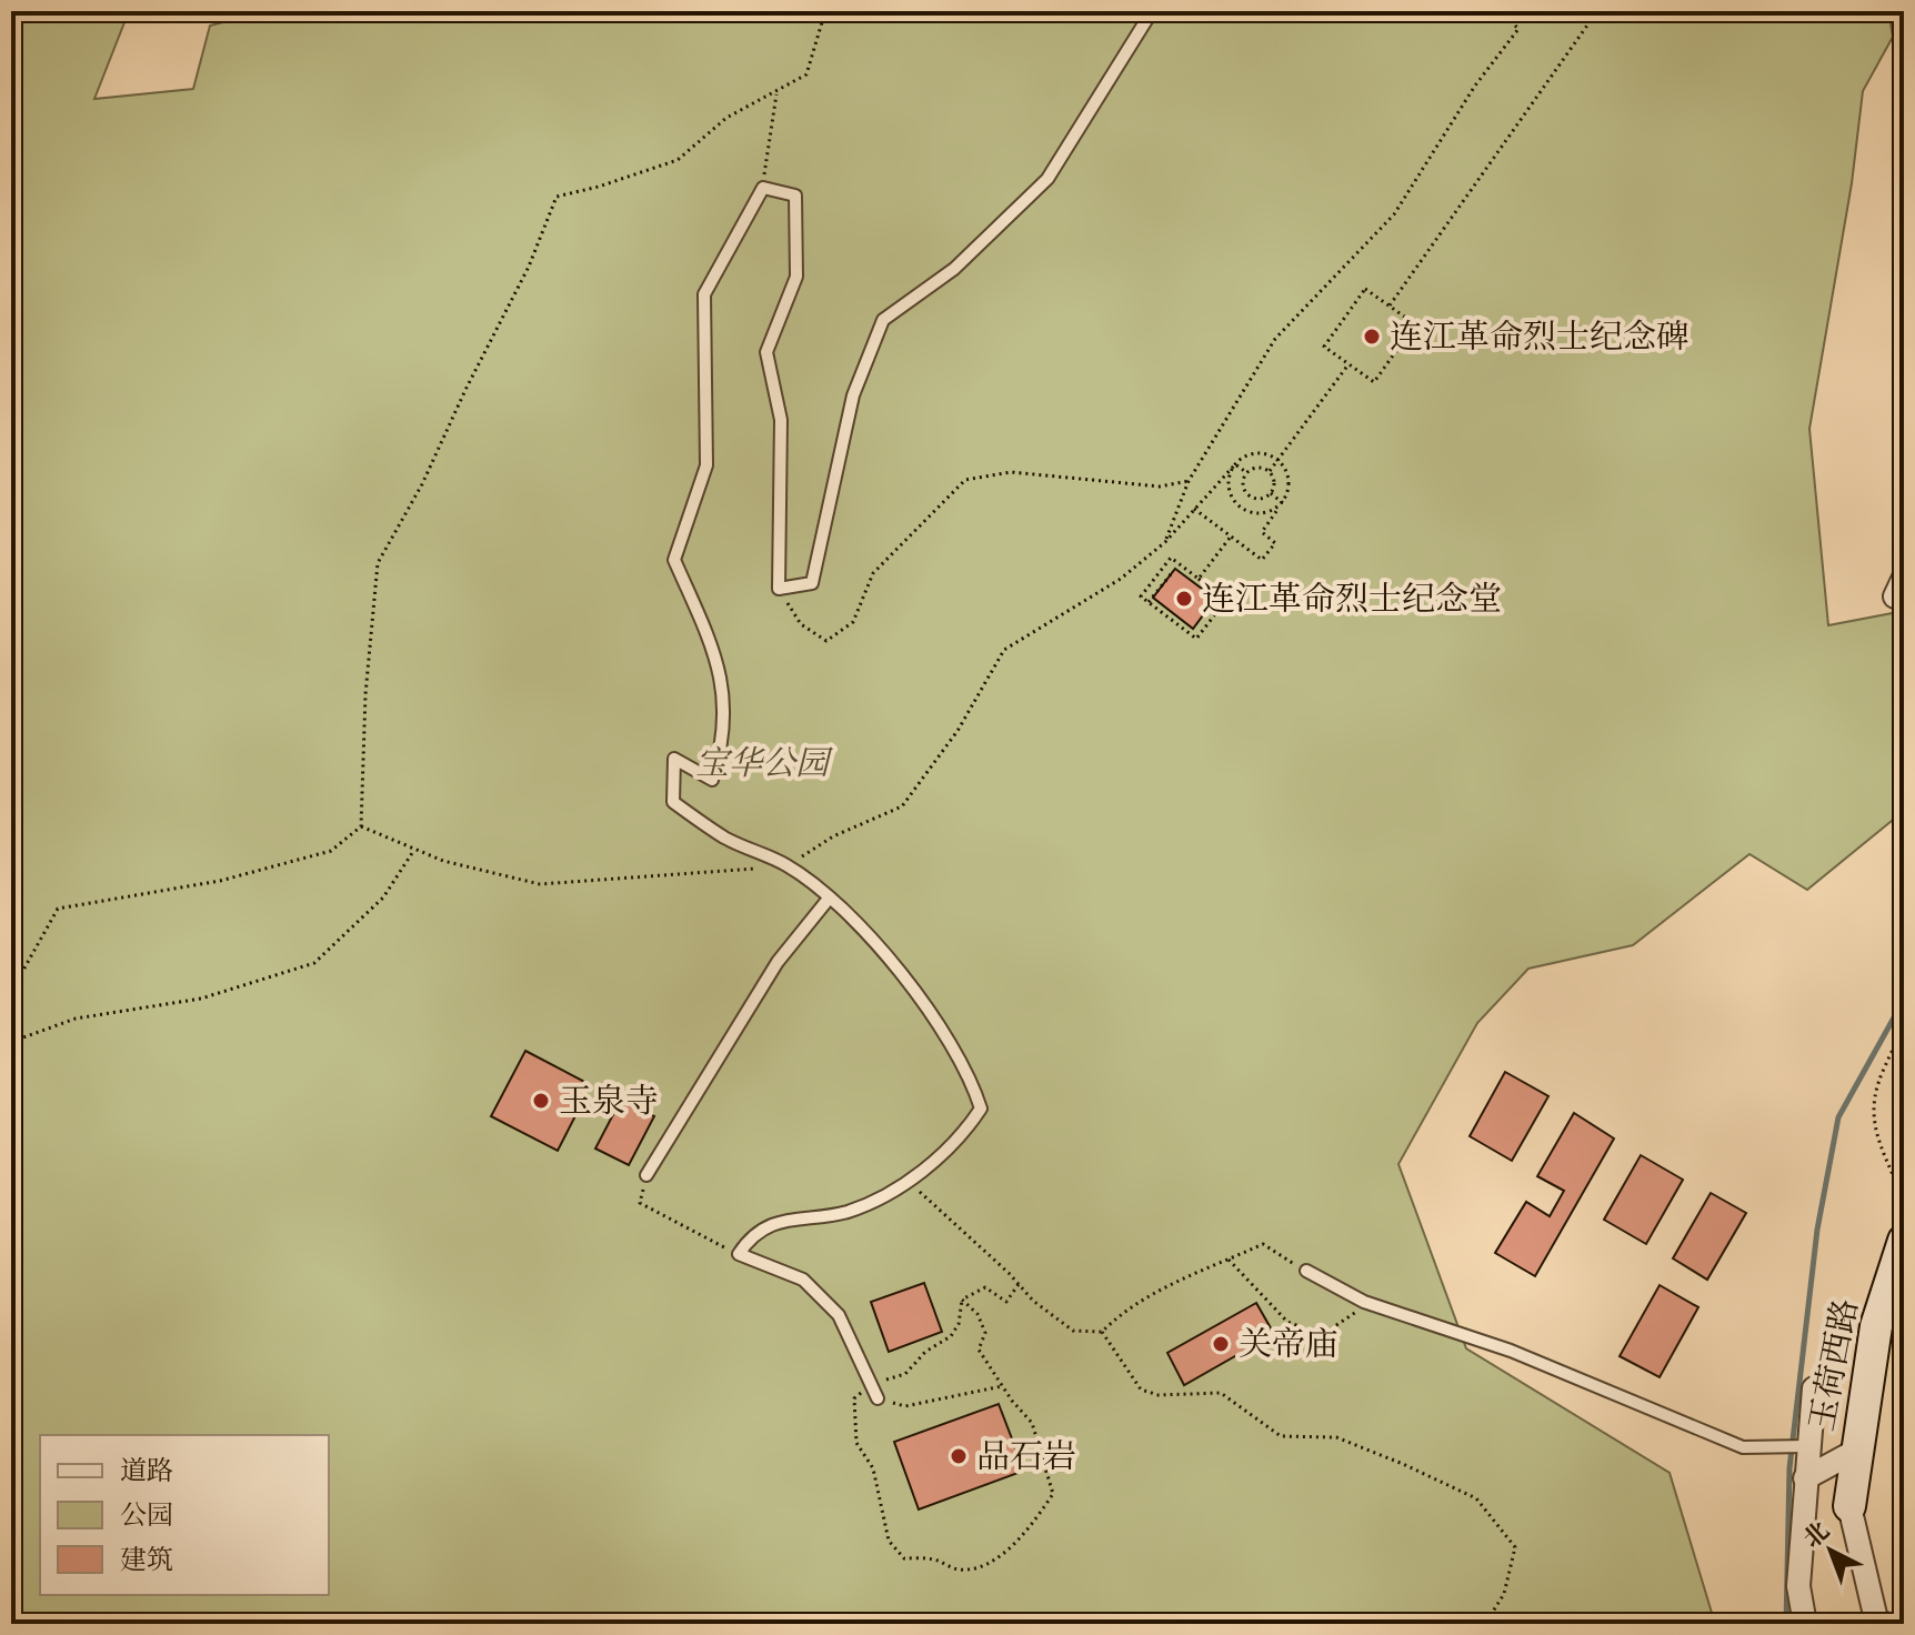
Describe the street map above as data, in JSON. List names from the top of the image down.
{
  "streets": {
    "main road": ["玉荷西路"]
  },
  "parks": ["宝华公园"],
  "places": [
    "连江革命烈士纪念碑",
    "连江革命烈士纪念堂",
    "玉泉寺",
    "关帝庙",
    "品石岩"
  ],
  "legend": ["道路", "公园", "建筑"],
  "north": "top left"
}
